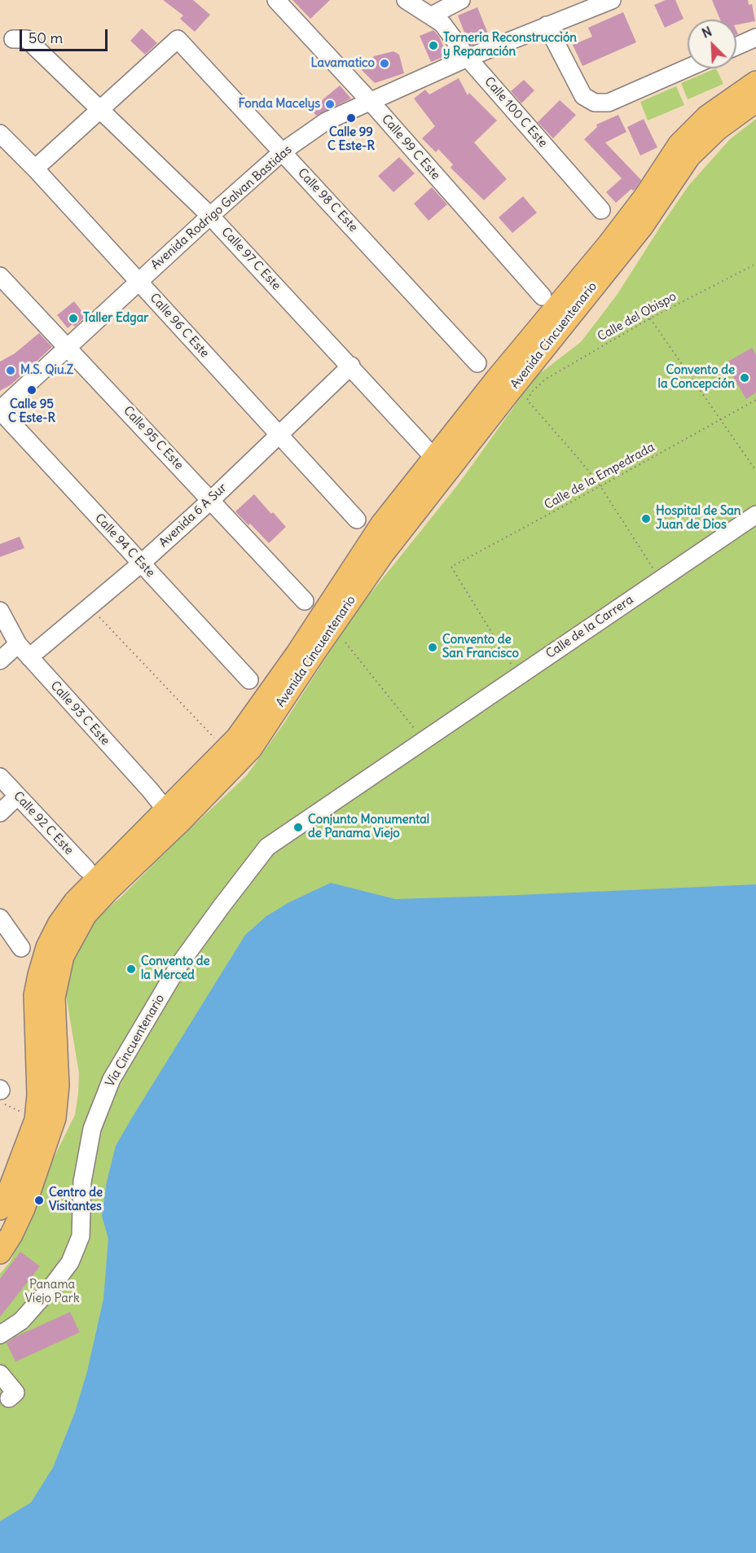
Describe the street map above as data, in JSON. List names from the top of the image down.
{
  "streets": {
    "main road": ["Avenida Cincuentenario"],
    "street": [
      "Calle 100 C Este",
      "Calle 99 C Este",
      "Calle 98 C Este",
      "Avenida Rodrigo Galvan Bastidas",
      "Calle 97 C Este",
      "Calle 96 C Este",
      "Calle 95 C Este",
      "Avenida 6 A Sur",
      "Calle 94 C Este",
      "Calle de la Carrera",
      "Calle 93 C Este",
      "Calle 92 C Este",
      "Vía Cincuentenario"
    ],
    "path": ["Calle del Obispo", "Calle de la Empedrada"]
  },
  "crossings": [
    ["Calle 100 C Este", "Avenida Rodrigo Galvan Bastidas"],
    ["Calle 99 C Este", "Avenida Rodrigo Galvan Bastidas"],
    ["Calle 98 C Este", "Avenida Rodrigo Galvan Bastidas"],
    ["Calle 98 C Este", "Calle 97 C Este"],
    ["Avenida Rodrigo Galvan Bastidas", "Calle 97 C Este"],
    ["Avenida Rodrigo Galvan Bastidas", "Calle 96 C Este"],
    ["Avenida Rodrigo Galvan Bastidas", "Calle 95 C Este"],
    ["Avenida Rodrigo Galvan Bastidas", "Calle 94 C Este"],
    ["Calle 97 C Este", "Avenida Cincuentenario"],
    ["Calle 97 C Este", "Avenida 6 A Sur"],
    ["Calle del Obispo", "Calle de la Empedrada"],
    ["Calle 96 C Este", "Avenida 6 A Sur"],
    ["Avenida Cincuentenario", "Calle 93 C Este"],
    ["Calle 95 C Este", "Avenida 6 A Sur"],
    ["Calle de la Empedrada", "Calle de la Carrera"],
    ["Avenida 6 A Sur", "Calle 94 C Este"],
    ["Avenida 6 A Sur", "Calle 93 C Este"],
    ["Calle de la Carrera", "Vía Cincuentenario"]
  ],
  "parks": ["Panama Viejo Park"],
  "places": [
    "Tornería Reconstrucción y Reparación",
    "Lavamatico",
    "Fonda Macelys",
    "Calle 99 C Este-R",
    "Taller Edgar",
    "M.S. Qiu.Z",
    "Convento de la Concepción",
    "Calle 95 C Este-R",
    "Hospital de San Juan de Dios",
    "Convento de San Francisco",
    "Conjunto Monumental de Panama Viejo",
    "Convento de la Merced",
    "Centro de Visitantes"
  ],
  "scale_bar": "50 m",
  "north": "top left"
}
